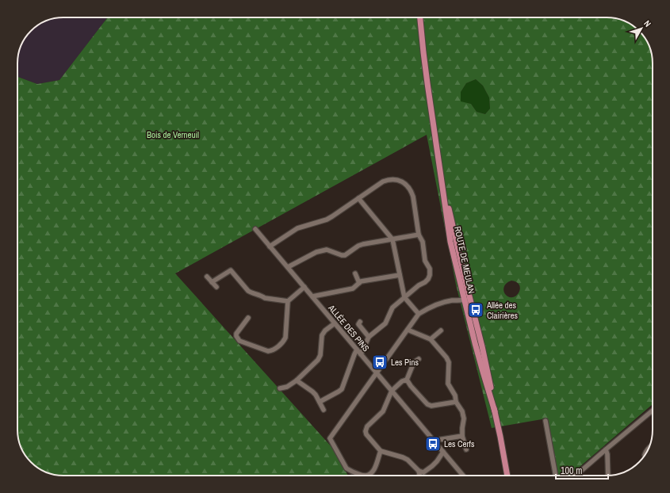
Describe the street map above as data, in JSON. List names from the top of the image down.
{
  "streets": {
    "main road": ["ROUTE DE MEULAN"],
    "street": ["ALLÉE DES PINS"]
  },
  "parks": ["Bois de Verneuil"],
  "places": {
    "bus stop": ["Allée des Clairières", "Les Pins", "Les Cerfs"]
  },
  "scale_bar": "100 m",
  "north": "top right"
}
